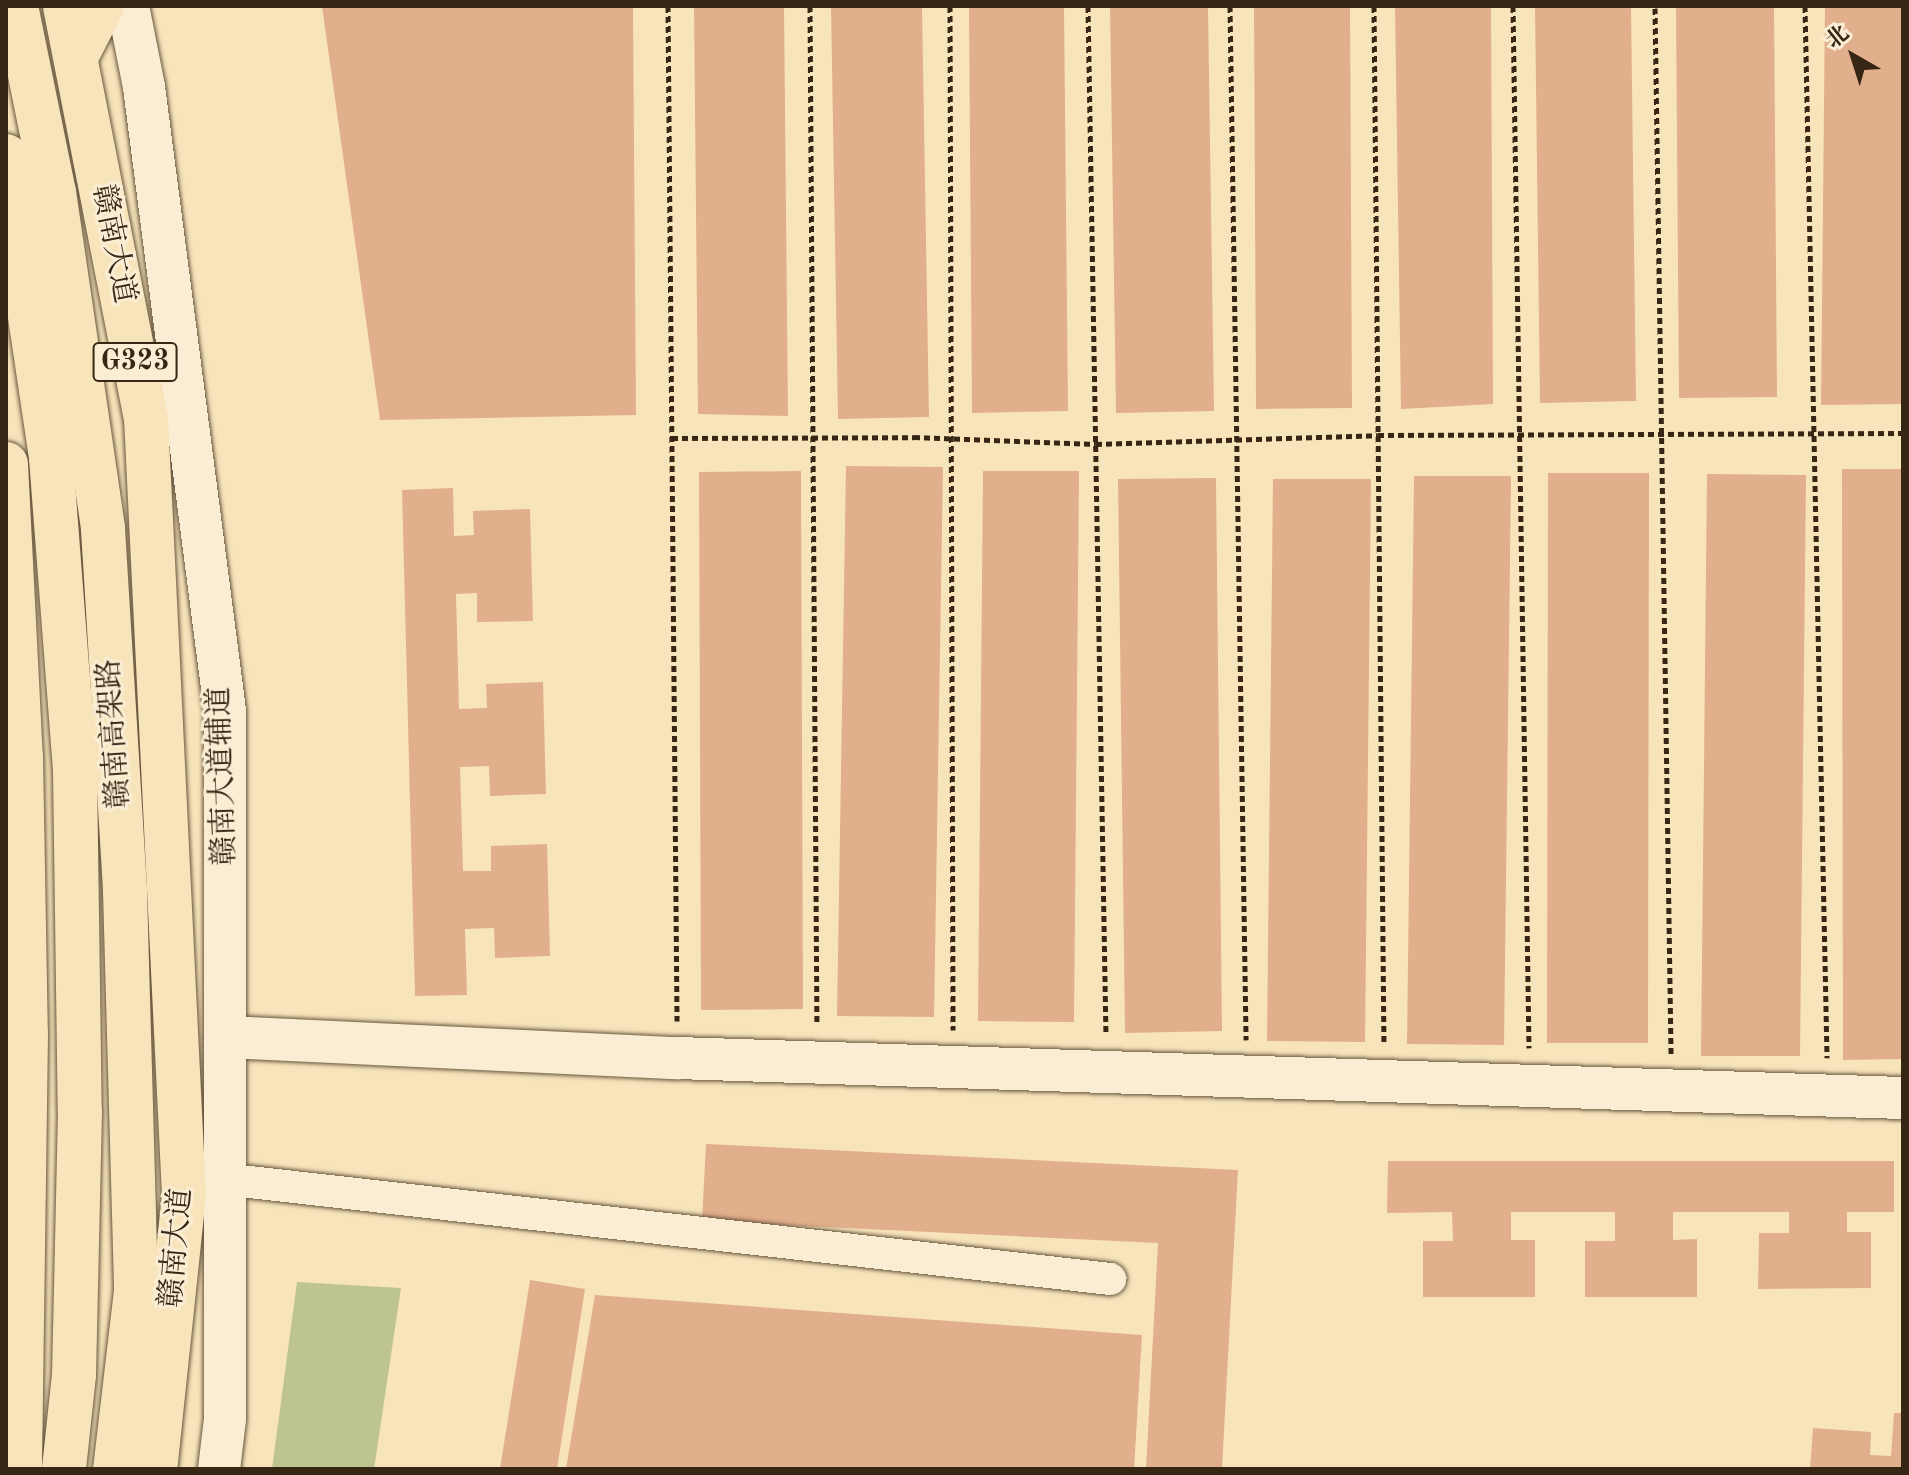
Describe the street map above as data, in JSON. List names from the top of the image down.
{
  "streets": {
    "main road": ["赣南大道", "G323", "赣南高架路"],
    "street": ["赣南大道辅道"]
  },
  "north": "top left"
}
